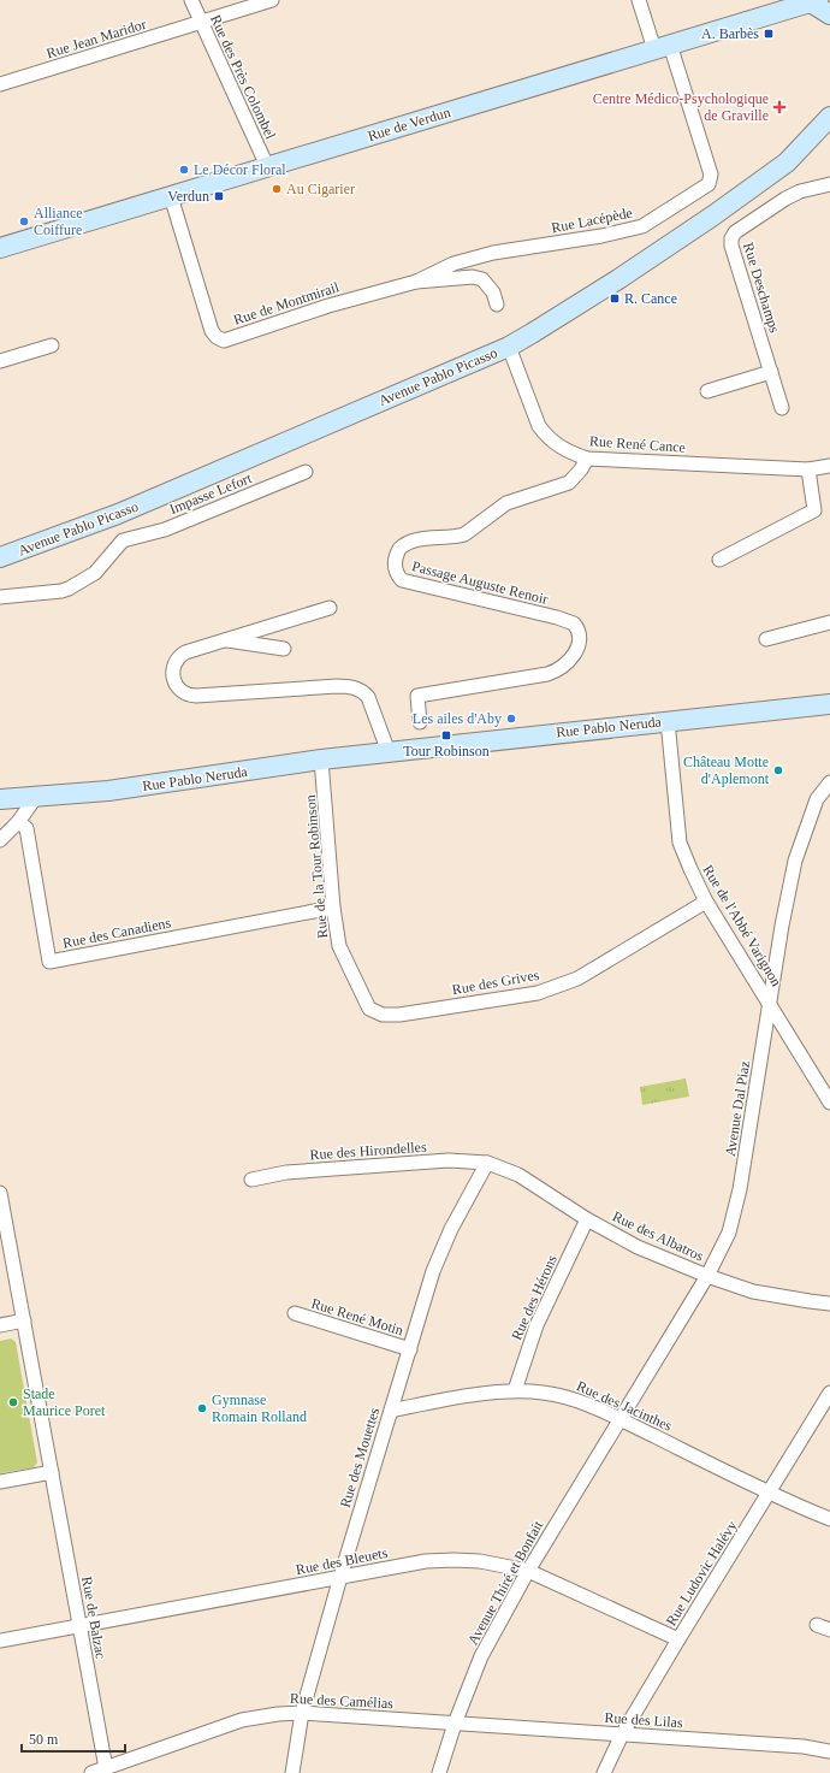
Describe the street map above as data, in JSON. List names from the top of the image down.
{
  "streets": {
    "street": [
      "Rue Jean Maridor",
      "Rue des Près Colombel",
      "Rue de Verdun",
      "Rue Lacépède",
      "Rue Deschamps",
      "Rue de Montmirail",
      "Avenue Pablo Picasso",
      "Rue René Cance",
      "Impasse Lefort",
      "Passage Auguste Renoir",
      "Rue Pablo Neruda",
      "Rue de la Tour Robinson",
      "Rue de l'Abbé Varignon",
      "Rue des Canadiens",
      "Rue des Grives",
      "Avenue Dal Piaz",
      "Rue des Hirondelles",
      "Rue des Albatros",
      "Rue des Hérons",
      "Rue René Motin",
      "Rue des Jacinthes",
      "Rue des Mouettes",
      "Rue des Bleuets",
      "Rue Ludovic Halévy",
      "Avenue Thiré et Bonfait",
      "Rue de Balzac",
      "Rue des Camélias",
      "Rue des Lilas"
    ]
  },
  "crossings": [
    ["Rue Jean Maridor", "Rue des Près Colombel"],
    ["Rue des Près Colombel", "Rue de Verdun"],
    ["Rue de Verdun", "Rue Lacépède"],
    ["Rue de Verdun", "Rue de Montmirail"],
    ["Rue Lacépède", "Rue de Montmirail"],
    ["Avenue Pablo Picasso", "Rue René Cance"],
    ["Rue René Cance", "Passage Auguste Renoir"],
    ["Rue Pablo Neruda", "Rue de la Tour Robinson"],
    ["Rue Pablo Neruda", "Rue de l'Abbé Varignon"],
    ["Rue de la Tour Robinson", "Rue des Canadiens"],
    ["Rue de la Tour Robinson", "Rue des Grives"],
    ["Rue de l'Abbé Varignon", "Rue des Grives"],
    ["Rue de l'Abbé Varignon", "Avenue Dal Piaz"],
    ["Avenue Dal Piaz", "Rue des Albatros"],
    ["Avenue Dal Piaz", "Rue des Jacinthes"],
    ["Avenue Dal Piaz", "Avenue Thiré et Bonfait"],
    ["Rue des Hirondelles", "Rue des Albatros"],
    ["Rue des Hirondelles", "Rue des Mouettes"],
    ["Rue des Albatros", "Rue des Hérons"],
    ["Rue des Albatros", "Rue des Mouettes"],
    ["Rue des Hérons", "Rue des Jacinthes"],
    ["Rue René Motin", "Rue des Mouettes"],
    ["Rue des Jacinthes", "Rue des Mouettes"],
    ["Rue des Jacinthes", "Rue Ludovic Halévy"],
    ["Rue des Jacinthes", "Avenue Thiré et Bonfait"],
    ["Rue des Mouettes", "Rue des Bleuets"],
    ["Rue des Mouettes", "Rue des Camélias"],
    ["Rue des Bleuets", "Rue Ludovic Halévy"],
    ["Rue des Bleuets", "Avenue Thiré et Bonfait"],
    ["Rue des Bleuets", "Rue de Balzac"],
    ["Rue Ludovic Halévy", "Rue des Lilas"],
    ["Avenue Thiré et Bonfait", "Rue des Camélias"],
    ["Avenue Thiré et Bonfait", "Rue des Lilas"],
    ["Rue de Balzac", "Rue des Camélias"],
    ["Rue des Camélias", "Rue des Lilas"]
  ],
  "places": {
    "transit": [
      "A. Barbès",
      "Verdun",
      "R. Cance",
      "Tour Robinson"
    ],
    "health": ["Centre Médico-Psychologique de Graville"],
    "other": [
      "Le Décor Floral",
      "Au Cigarier",
      "Alliance Coiffure",
      "Les ailes d'Aby",
      "Château Motte d'Aplemont",
      "Stade Maurice Poret",
      "Gymnase Romain Rolland"
    ]
  },
  "scale_bar": "50 m"
}
